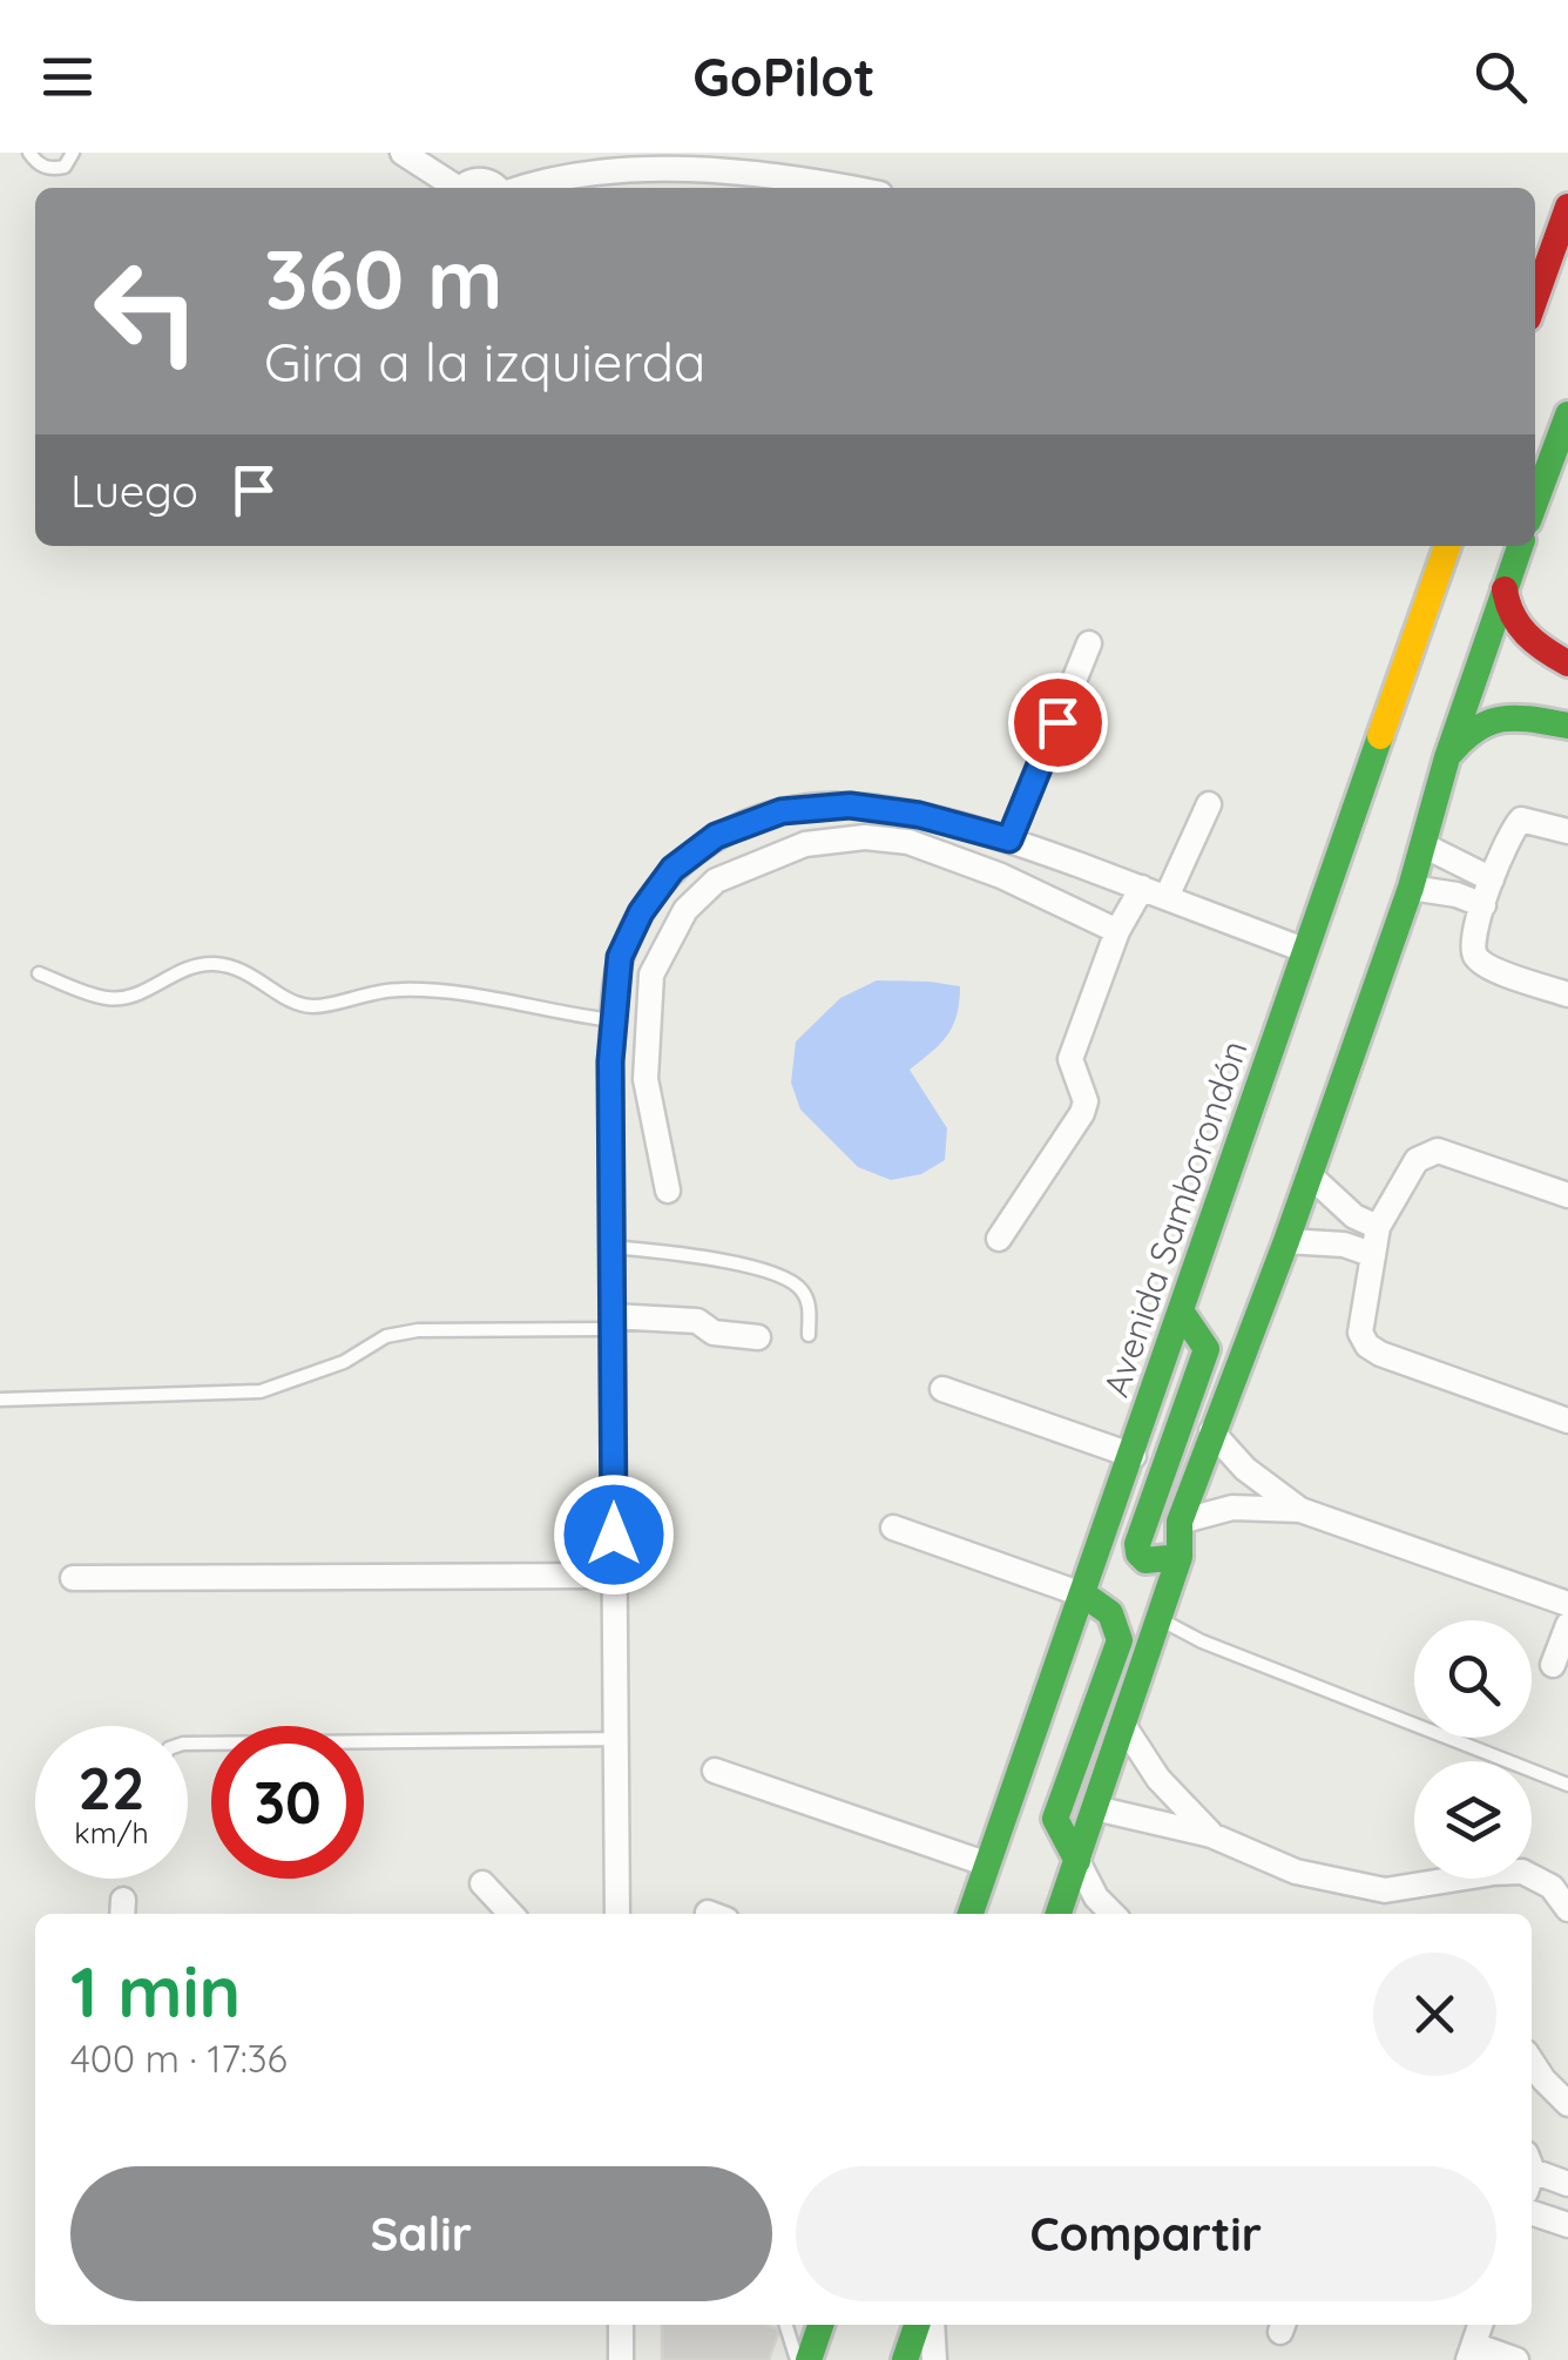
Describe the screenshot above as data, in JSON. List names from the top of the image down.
{
  "streets": {
    "main road": ["Avenida Samborondón"]
  },
  "page": {
    "header": "GoPilot",
    "turn": ["360 m", "Gira a la izquierda"],
    "then": "Luego",
    "speed": "22 km/h",
    "limit": "30",
    "heading": ["1 min", "400 m · 17:36"],
    "buttons": ["Salir", "Compartir"]
  }
}
